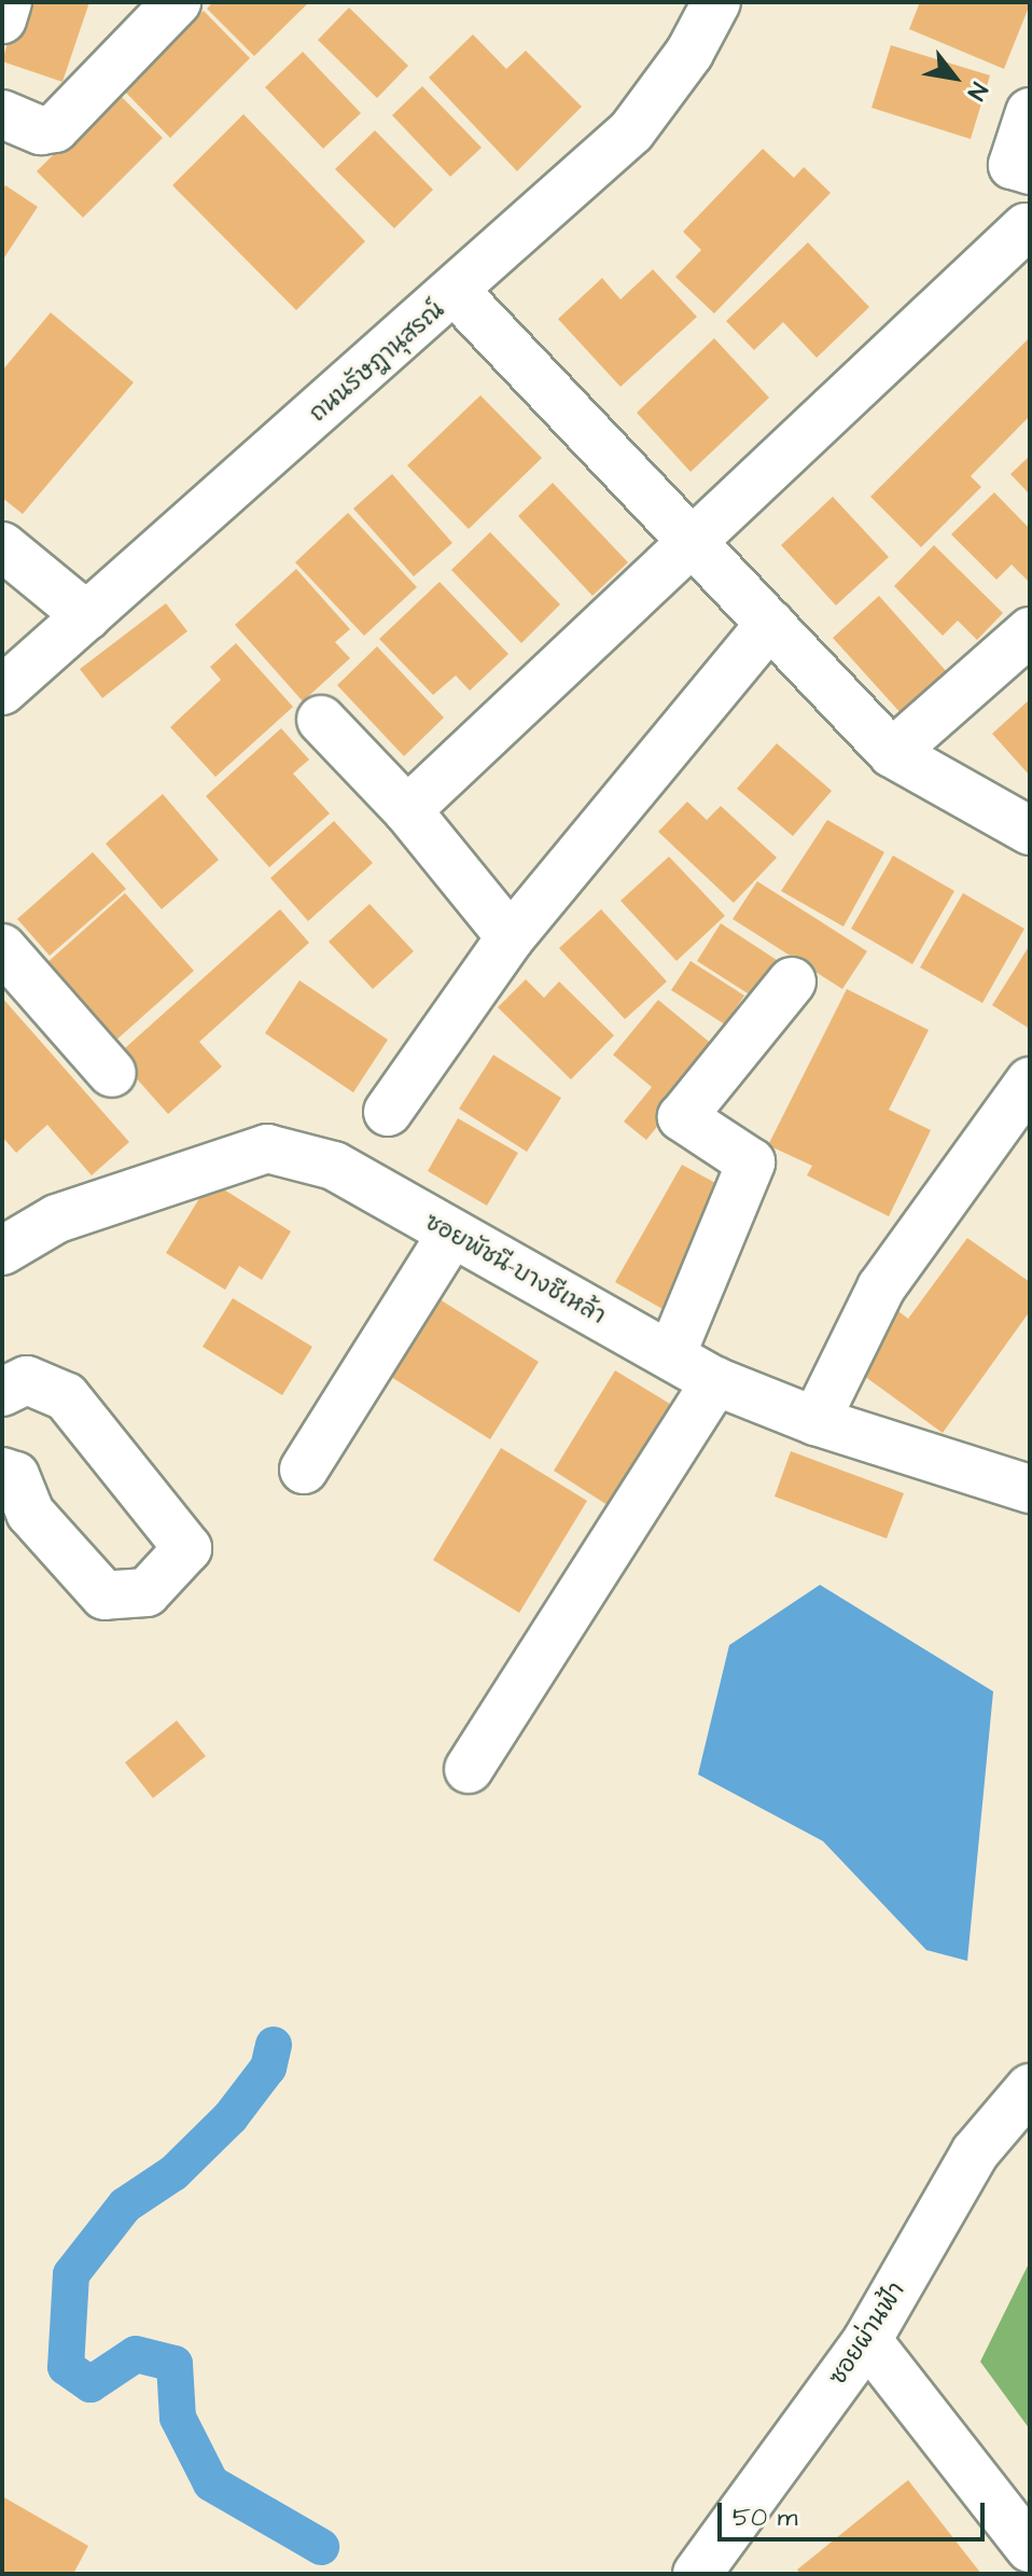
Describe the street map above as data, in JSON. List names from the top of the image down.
{
  "streets": {
    "street": ["ถนนรัษฎานุสรณ์", "ซอยพัชนี-บางชีเหล้า", "ซอยผ่านฟ้า"]
  },
  "scale_bar": "50 m",
  "north": "bottom right"
}
